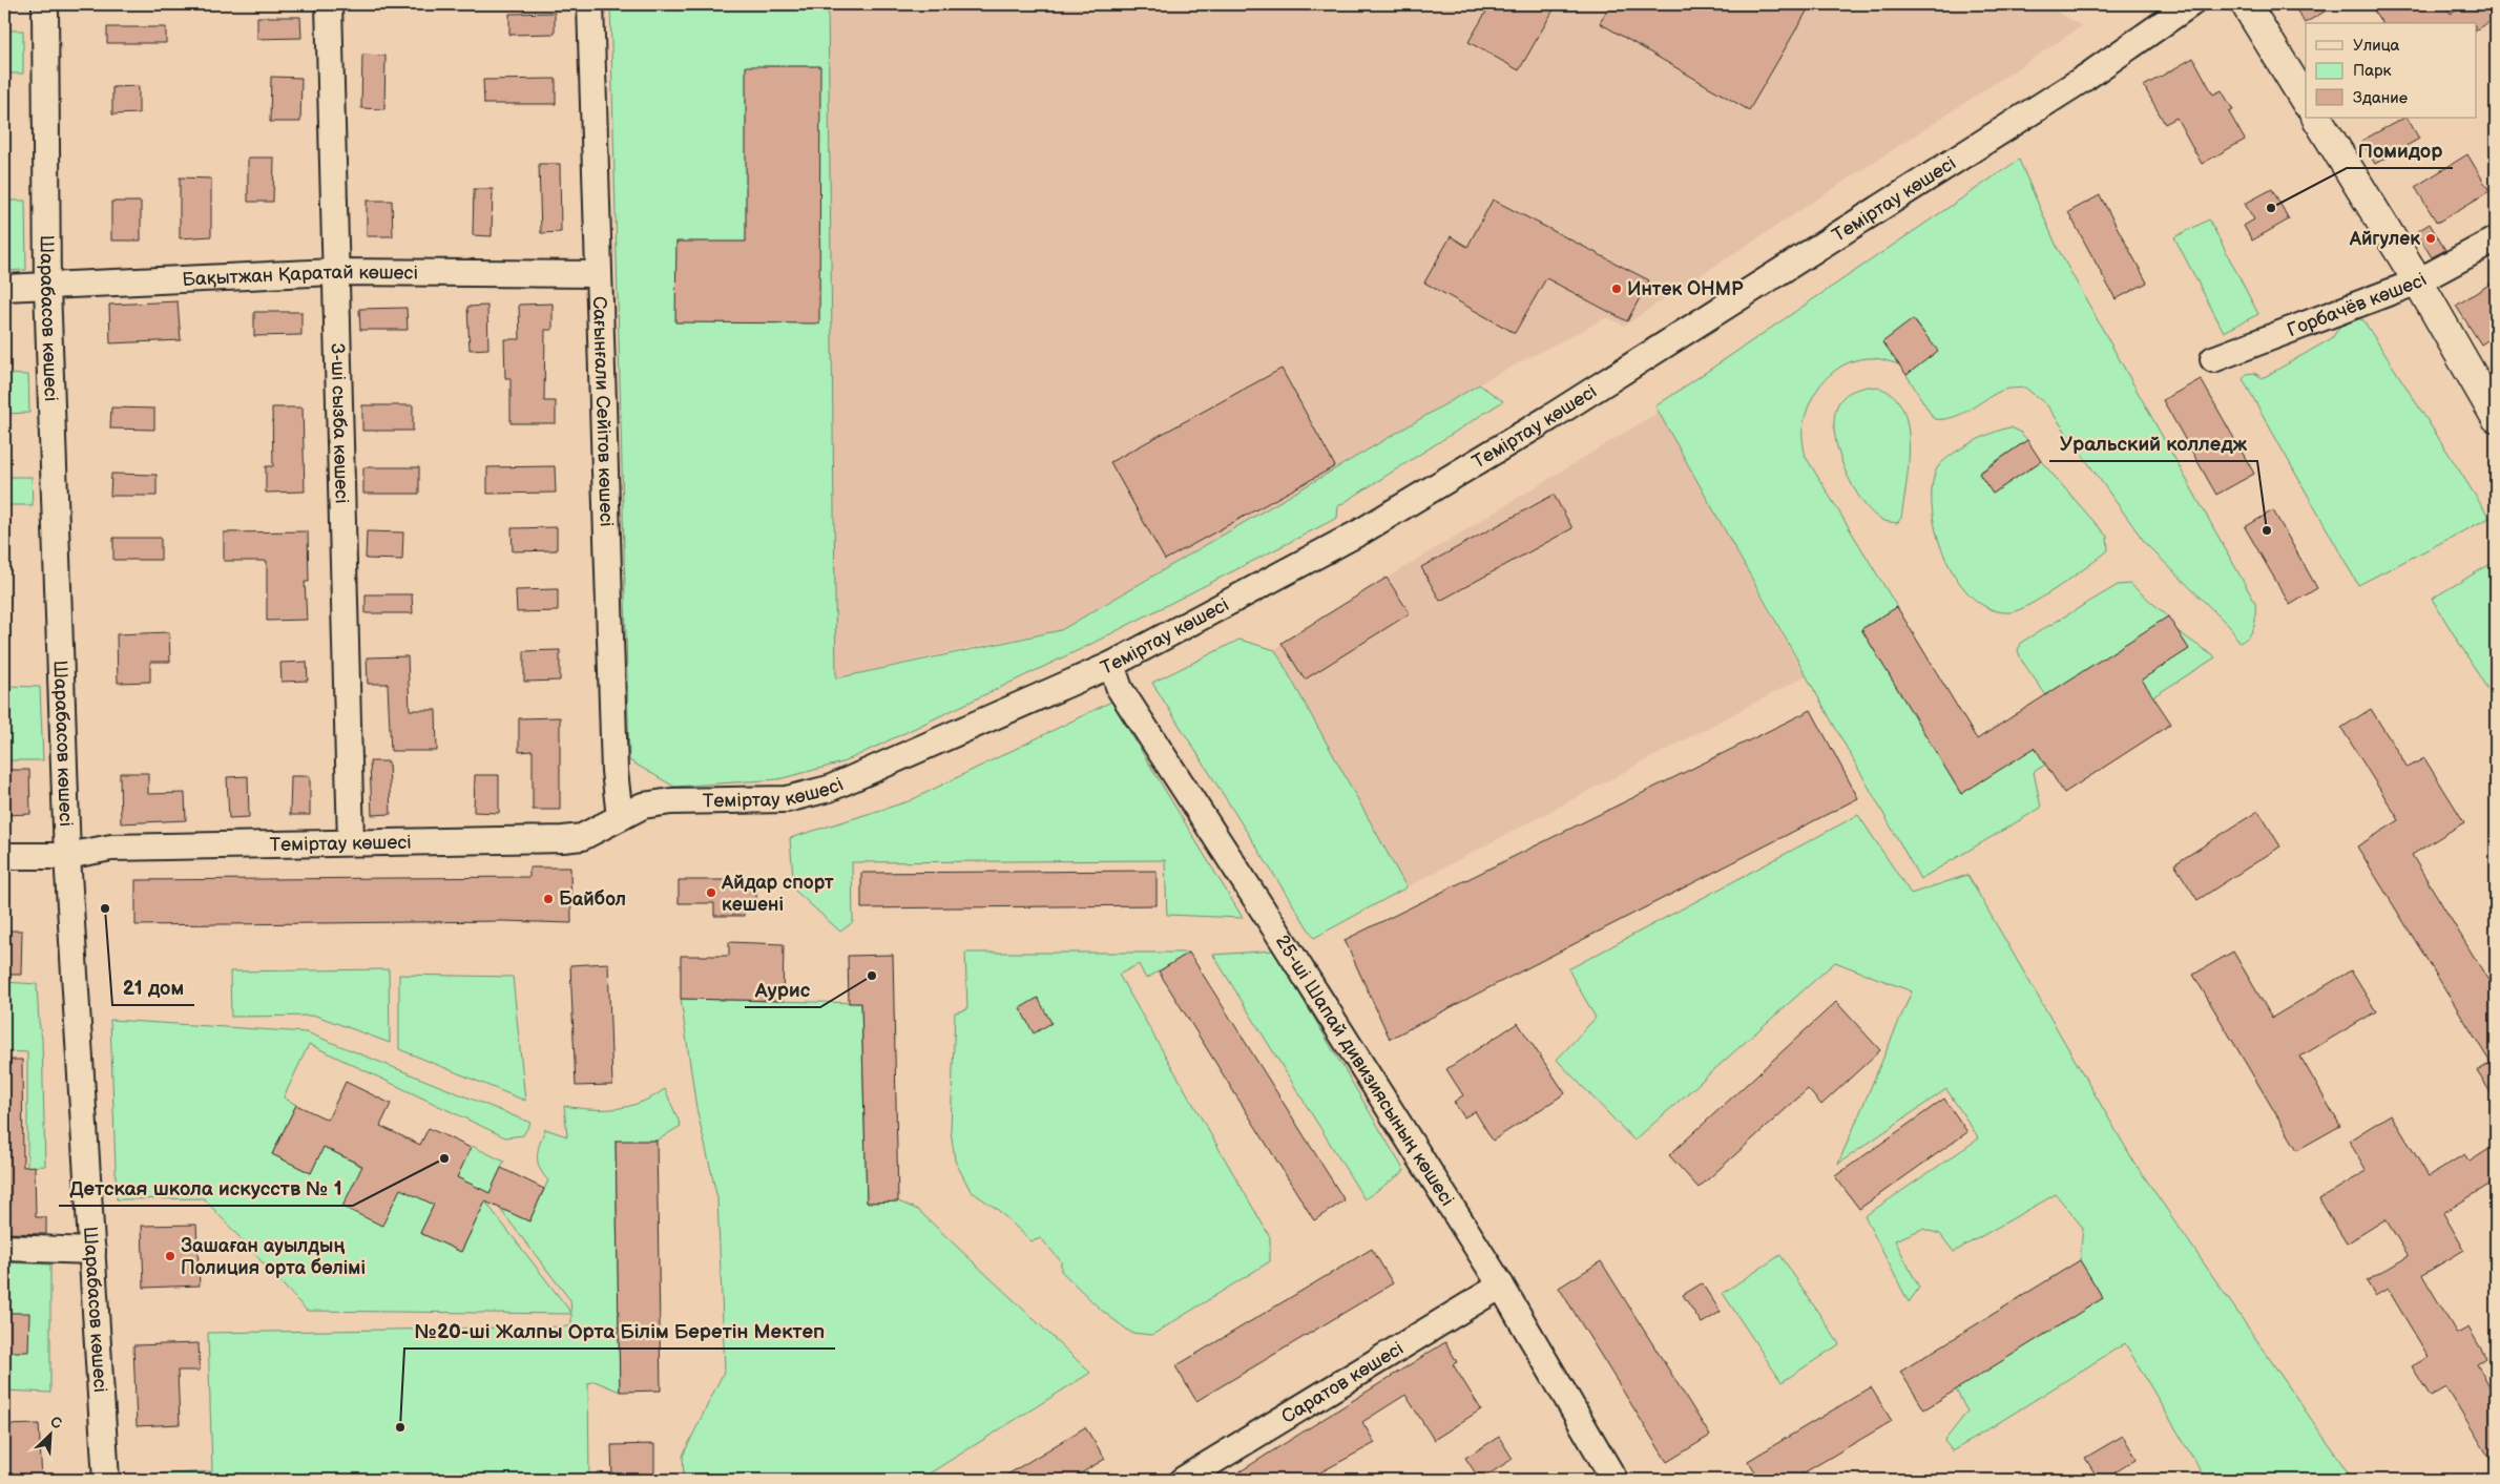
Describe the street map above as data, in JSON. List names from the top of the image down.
{
  "streets": {
    "street": [
      "Теміртау көшесі",
      "Бақытжан Қаратай көшесі",
      "Горбачёв көшесі",
      "Шарабасов көшесі",
      "Сағынғали Сейітов көшесі",
      "3-ші сызба көшесі",
      "25-ші Шапай дивизиясының көшесі",
      "Саратов көшесі"
    ]
  },
  "crossings": [
    ["Теміртау көшесі", "Шарабасов көшесі"],
    ["Теміртау көшесі", "Сағынғали Сейітов көшесі"],
    ["Теміртау көшесі", "3-ші сызба көшесі"],
    ["Теміртау көшесі", "25-ші Шапай дивизиясының көшесі"],
    ["Бақытжан Қаратай көшесі", "Шарабасов көшесі"],
    ["Бақытжан Қаратай көшесі", "Сағынғали Сейітов көшесі"],
    ["Бақытжан Қаратай көшесі", "3-ші сызба көшесі"],
    ["25-ші Шапай дивизиясының көшесі", "Саратов көшесі"]
  ],
  "places": [
    "Помидор",
    "Айгулек",
    "Интек ОНМР",
    "Уральский колледж",
    "Айдар спорт кешені",
    "Байбол",
    "21 дом",
    "Аурис",
    "Детская школа искусств № 1",
    "Зашаған ауылдың Полиция орта бөлімі",
    "№20-ші Жалпы Орта Білім Беретін Мектеп"
  ],
  "legend": ["Улица", "Парк", "Здание"],
  "north": "top right"
}
